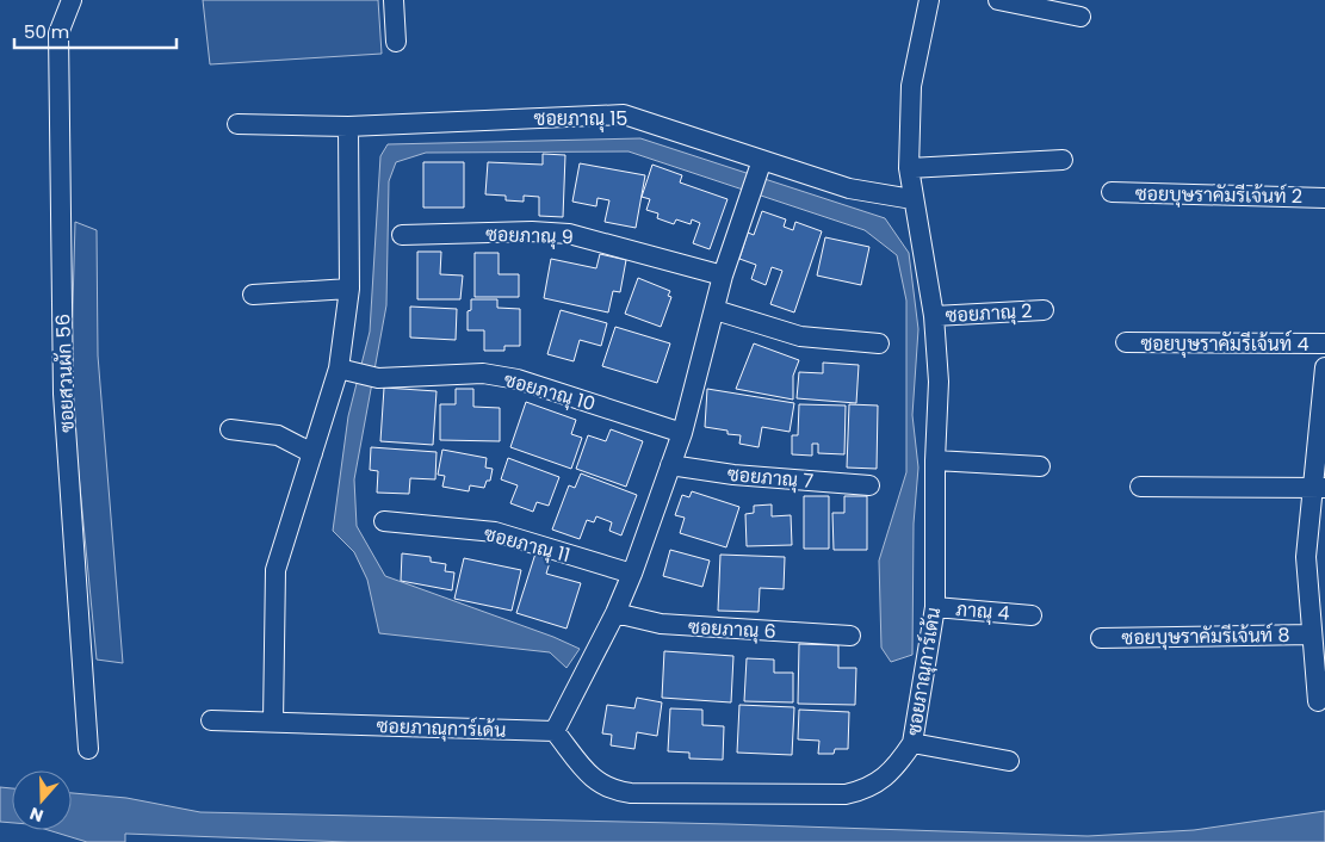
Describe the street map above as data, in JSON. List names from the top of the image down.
{
  "streets": {
    "street": [
      "ซอยภาณุ 15",
      "ซอยบุษราคัมรีเจ้นท์ 2",
      "ซอยภาณุ 9",
      "ซอยภาณุ 2",
      "ซอยบุษราคัมรีเจ้นท์ 4",
      "ซอยสวนผัก 56",
      "ซอยภาณุ 10",
      "ซอยภาณุ 7",
      "ซอยภาณุ 11",
      "ภาณุ 4",
      "ซอยภาณุ 6",
      "ซอยบุษราคัมรีเจ้นท์ 8",
      "ซอยภาณุการ์เด้น"
    ]
  },
  "crossings": [
    ["ซอยภาณุ 15", "ซอยภาณุการ์เด้น"],
    ["ซอยภาณุ 2", "ซอยภาณุการ์เด้น"],
    ["ภาณุ 4", "ซอยภาณุการ์เด้น"]
  ],
  "scale_bar": "50 m",
  "north": "bottom"
}
